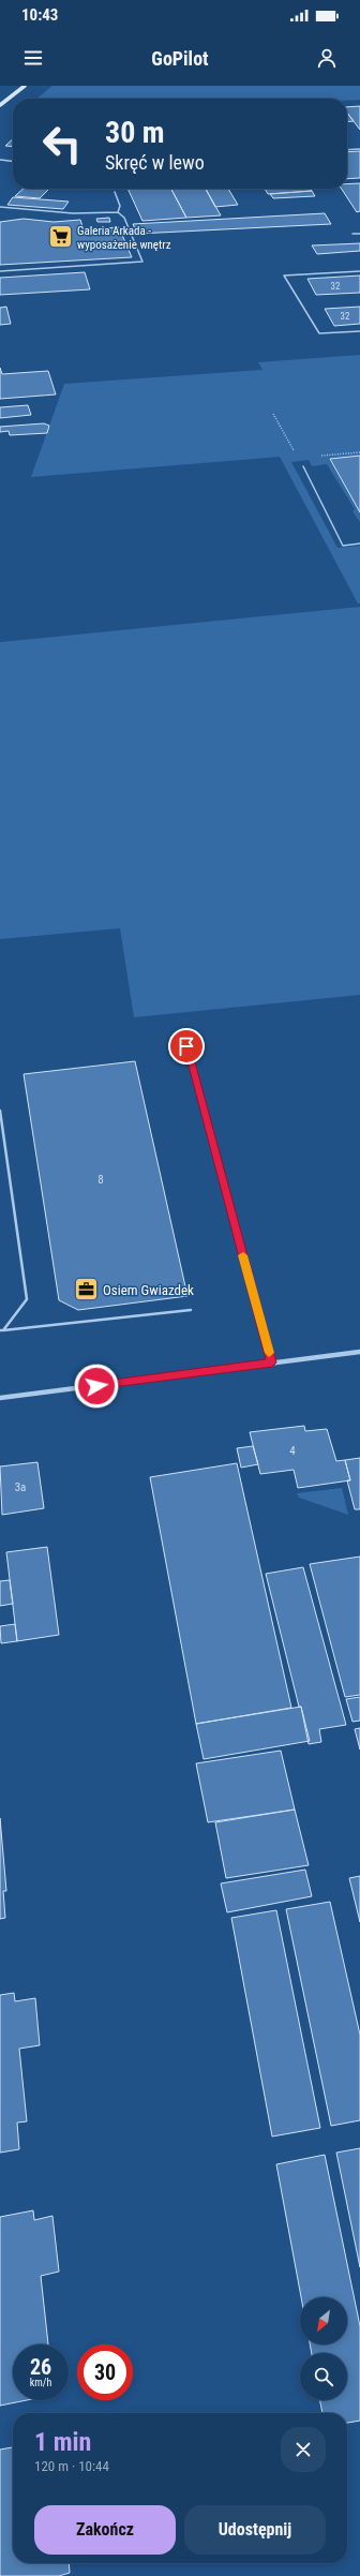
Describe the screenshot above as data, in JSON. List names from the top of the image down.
{
  "places": {
    "supermarket": ["Galeria Arkada - wyposażenie wnętrz"],
    "office": ["Osiem Gwiazdek"]
  },
  "house_numbers": [
    "32",
    "32",
    "8",
    "4",
    "3a"
  ],
  "north": "bottom left",
  "page": {
    "status": "10:43",
    "header": "GoPilot",
    "turn": ["30 m", "Skręć w lewo"],
    "speed": "26 km/h",
    "limit": "30",
    "heading": ["1 min", "120 m · 10:44"],
    "buttons": ["Zakończ", "Udostępnij"]
  }
}
